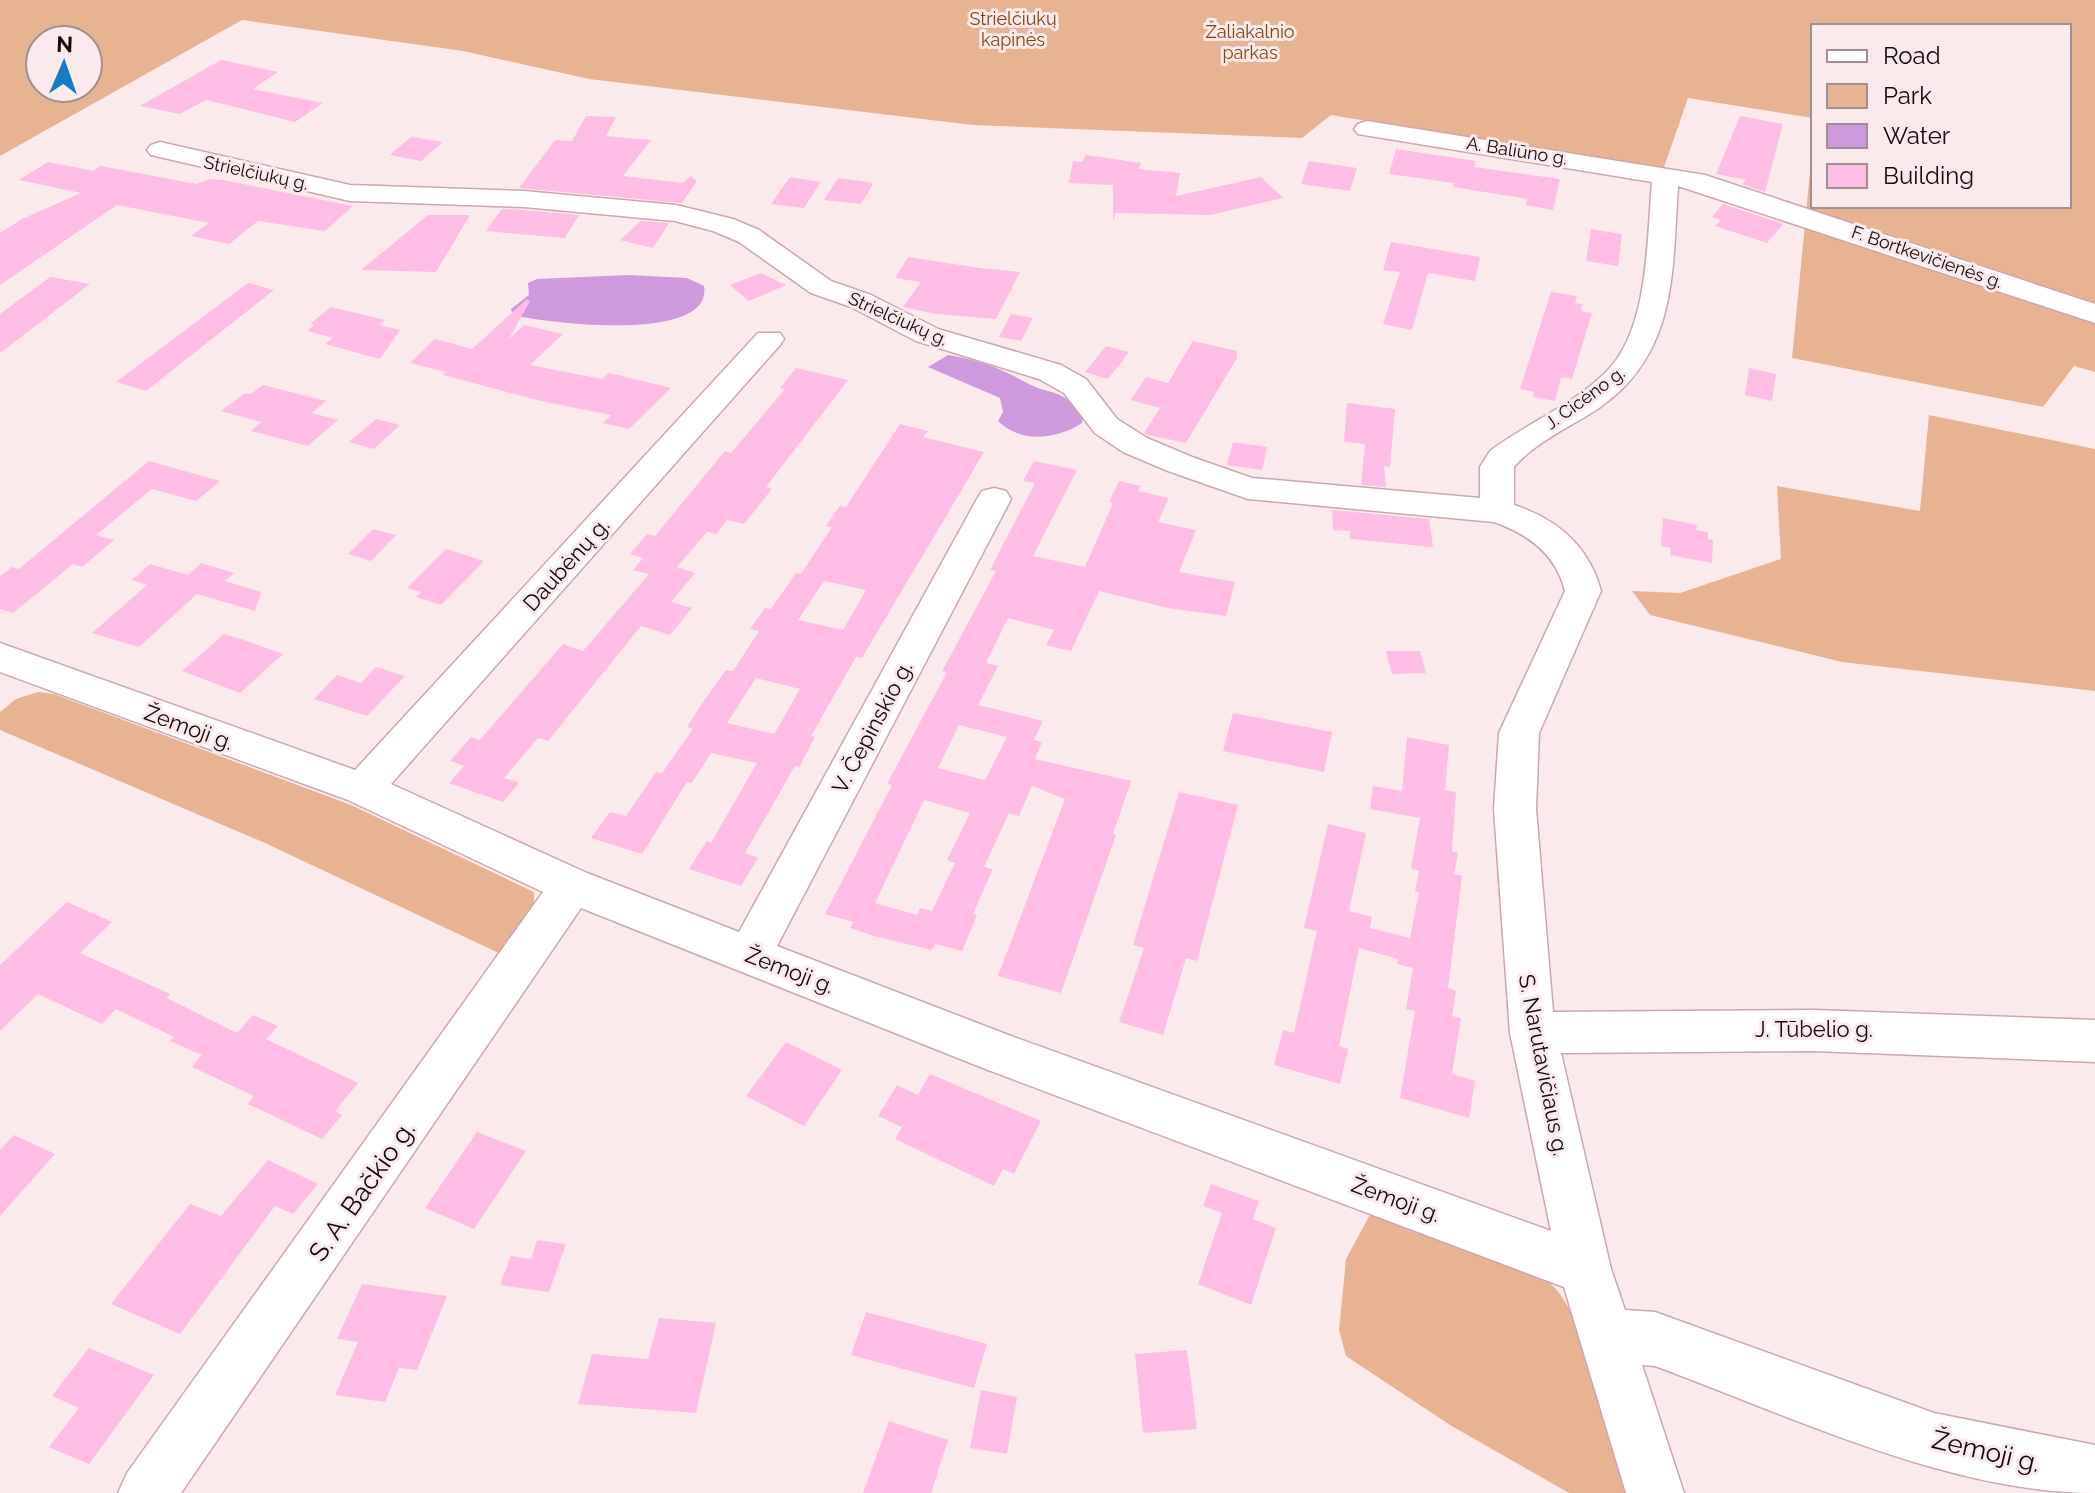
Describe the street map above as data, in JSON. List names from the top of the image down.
{
  "streets": {
    "street": [
      "A. Baliūno g.",
      "Strielčiukų g.",
      "F. Bortkevičienės g.",
      "J. Cicėno g.",
      "Daubėnų g.",
      "Žemoji g.",
      "V. Čepinskio g.",
      "J. Tūbelio g.",
      "S. Narutavičiaus g.",
      "S. A. Bačkio g."
    ]
  },
  "crossings": [
    ["A. Baliūno g.", "F. Bortkevičienės g."],
    ["A. Baliūno g.", "J. Cicėno g."],
    ["Strielčiukų g.", "J. Cicėno g."],
    ["Strielčiukų g.", "S. Narutavičiaus g."],
    ["F. Bortkevičienės g.", "J. Cicėno g."],
    ["Daubėnų g.", "Žemoji g."],
    ["Žemoji g.", "V. Čepinskio g."],
    ["Žemoji g.", "S. Narutavičiaus g."],
    ["Žemoji g.", "S. A. Bačkio g."],
    ["J. Tūbelio g.", "S. Narutavičiaus g."]
  ],
  "parks": ["Strielčiukų kapinės", "Žaliakalnio parkas"],
  "legend": [
    "Road",
    "Park",
    "Water",
    "Building"
  ],
  "north": "top"
}
